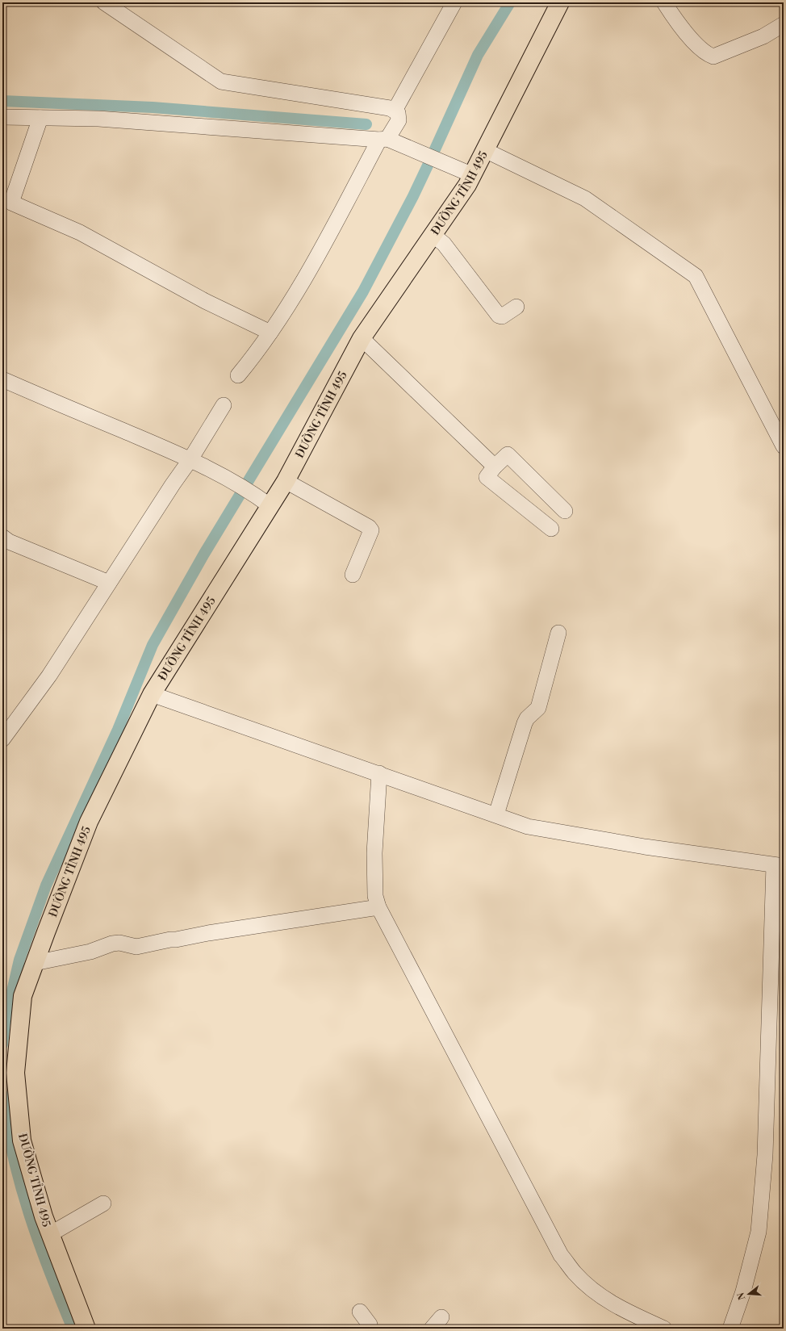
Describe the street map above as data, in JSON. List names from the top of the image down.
{
  "streets": {
    "main road": ["ĐƯỜNG TỈNH 495"]
  },
  "north": "left"
}
